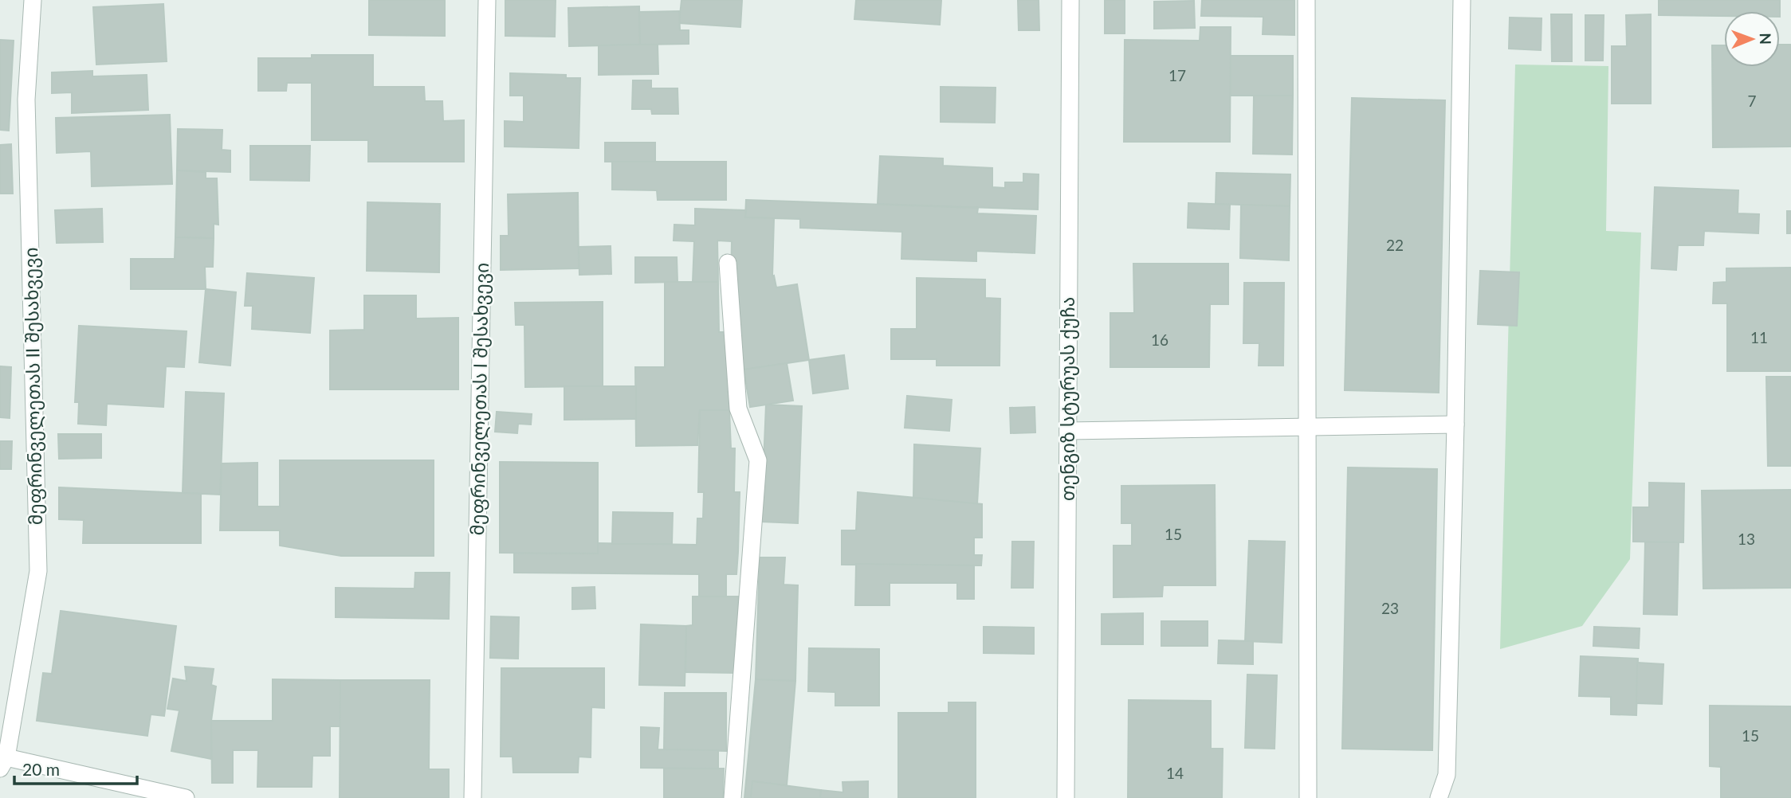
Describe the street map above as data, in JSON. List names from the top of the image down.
{
  "streets": {
    "street": ["მეფრინველეთას II შესახვევი", "მეფრინველეთას I შესახვევი", "თენგიზ სტურუას ქუჩა"]
  },
  "house_numbers": [
    "17",
    "7",
    "22",
    "11",
    "16",
    "15",
    "13",
    "23",
    "15",
    "14"
  ],
  "scale_bar": "20 m",
  "north": "right"
}
